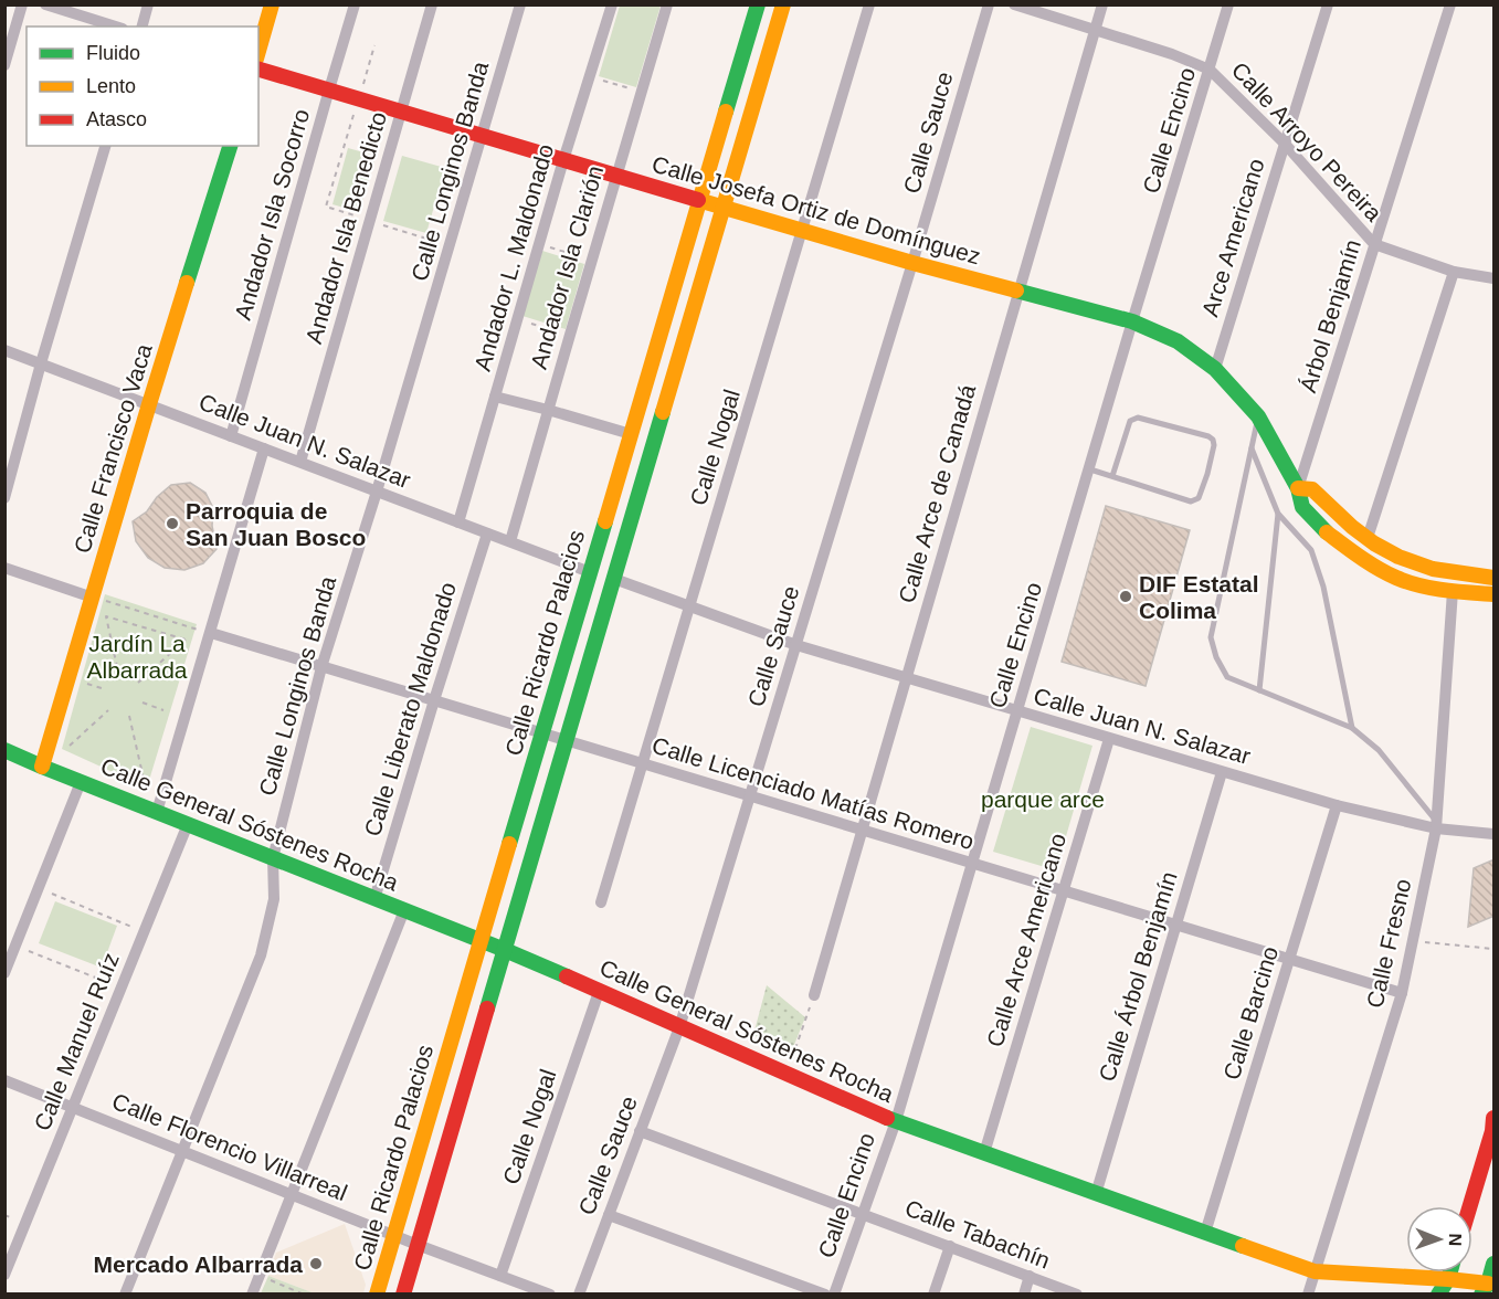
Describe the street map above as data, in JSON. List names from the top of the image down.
{
  "streets": {
    "street": [
      "Calle Encino",
      "Calle Sauce",
      "Calle Arroyo Pereira",
      "Calle Longinos Banda",
      "Calle Josefa Ortiz de Domínguez",
      "Andador Isla Socorro",
      "Andador Isla Benedicto",
      "Arce Americano",
      "Andador L. Maldonado",
      "Andador Isla Clarión",
      "Árbol Benjamín",
      "Calle Juan N. Salazar",
      "Calle Nogal",
      "Calle Francisco Vaca",
      "Calle Arce de Canadá",
      "Calle Ricardo Palacios",
      "Calle Liberato Maldonado",
      "Calle Licenciado Matías Romero",
      "Calle General Sóstenes Rocha",
      "Calle Arce Americano",
      "Calle Fresno",
      "Calle Árbol Benjamín",
      "Calle Barcino",
      "Calle Manuel Ruíz",
      "Calle Florencio Villarreal",
      "Calle Tabachín"
    ]
  },
  "crossings": [
    ["Calle Encino", "Calle Arroyo Pereira"],
    ["Calle Encino", "Calle Josefa Ortiz de Domínguez"],
    ["Calle Encino", "Calle Juan N. Salazar"],
    ["Calle Encino", "Calle Licenciado Matías Romero"],
    ["Calle Encino", "Calle General Sóstenes Rocha"],
    ["Calle Encino", "Calle Tabachín"],
    ["Calle Sauce", "Calle Josefa Ortiz de Domínguez"],
    ["Calle Sauce", "Calle Juan N. Salazar"],
    ["Calle Sauce", "Calle Licenciado Matías Romero"],
    ["Calle Sauce", "Calle General Sóstenes Rocha"],
    ["Calle Sauce", "Calle Tabachín"],
    ["Calle Arroyo Pereira", "Arce Americano"],
    ["Calle Arroyo Pereira", "Árbol Benjamín"],
    ["Calle Arroyo Pereira", "Calle Arce de Canadá"],
    ["Calle Longinos Banda", "Calle Josefa Ortiz de Domínguez"],
    ["Calle Longinos Banda", "Calle Juan N. Salazar"],
    ["Calle Longinos Banda", "Calle Licenciado Matías Romero"],
    ["Calle Longinos Banda", "Calle General Sóstenes Rocha"],
    ["Calle Longinos Banda", "Calle Florencio Villarreal"],
    ["Calle Josefa Ortiz de Domínguez", "Andador Isla Socorro"],
    ["Calle Josefa Ortiz de Domínguez", "Andador Isla Benedicto"],
    ["Calle Josefa Ortiz de Domínguez", "Arce Americano"],
    ["Calle Josefa Ortiz de Domínguez", "Andador L. Maldonado"],
    ["Calle Josefa Ortiz de Domínguez", "Andador Isla Clarión"],
    ["Calle Josefa Ortiz de Domínguez", "Árbol Benjamín"],
    ["Calle Josefa Ortiz de Domínguez", "Calle Nogal"],
    ["Calle Josefa Ortiz de Domínguez", "Calle Arce de Canadá"],
    ["Calle Josefa Ortiz de Domínguez", "Calle Ricardo Palacios"],
    ["Calle Josefa Ortiz de Domínguez", "Calle Fresno"],
    ["Andador Isla Socorro", "Calle Juan N. Salazar"],
    ["Andador Isla Benedicto", "Calle Juan N. Salazar"],
    ["Andador L. Maldonado", "Calle Juan N. Salazar"],
    ["Andador Isla Clarión", "Calle Juan N. Salazar"],
    ["Calle Juan N. Salazar", "Calle Nogal"],
    ["Calle Juan N. Salazar", "Calle Francisco Vaca"],
    ["Calle Juan N. Salazar", "Calle Arce de Canadá"],
    ["Calle Juan N. Salazar", "Calle Ricardo Palacios"],
    ["Calle Juan N. Salazar", "Calle Liberato Maldonado"],
    ["Calle Juan N. Salazar", "Calle Arce Americano"],
    ["Calle Juan N. Salazar", "Calle Fresno"],
    ["Calle Juan N. Salazar", "Calle Árbol Benjamín"],
    ["Calle Juan N. Salazar", "Calle Barcino"],
    ["Calle Nogal", "Calle Licenciado Matías Romero"],
    ["Calle Nogal", "Calle General Sóstenes Rocha"],
    ["Calle Nogal", "Calle Florencio Villarreal"],
    ["Calle Francisco Vaca", "Calle General Sóstenes Rocha"],
    ["Calle Arce de Canadá", "Calle Licenciado Matías Romero"],
    ["Calle Ricardo Palacios", "Calle Licenciado Matías Romero"],
    ["Calle Ricardo Palacios", "Calle General Sóstenes Rocha"],
    ["Calle Ricardo Palacios", "Calle Florencio Villarreal"],
    ["Calle Liberato Maldonado", "Calle Licenciado Matías Romero"],
    ["Calle Liberato Maldonado", "Calle General Sóstenes Rocha"],
    ["Calle Licenciado Matías Romero", "Calle Arce Americano"],
    ["Calle Licenciado Matías Romero", "Calle Fresno"],
    ["Calle Licenciado Matías Romero", "Calle Árbol Benjamín"],
    ["Calle Licenciado Matías Romero", "Calle Barcino"],
    ["Calle General Sóstenes Rocha", "Calle Arce Americano"],
    ["Calle General Sóstenes Rocha", "Calle Fresno"],
    ["Calle General Sóstenes Rocha", "Calle Árbol Benjamín"],
    ["Calle General Sóstenes Rocha", "Calle Barcino"],
    ["Calle General Sóstenes Rocha", "Calle Manuel Ruíz"],
    ["Calle Manuel Ruíz", "Calle Florencio Villarreal"]
  ],
  "parks": ["Jardín La Albarrada", "parque arce"],
  "places": ["Parroquia de San Juan Bosco", "DIF Estatal Colima", "Mercado Albarrada"],
  "legend": ["Fluido", "Lento", "Atasco"],
  "north": "right"
}
